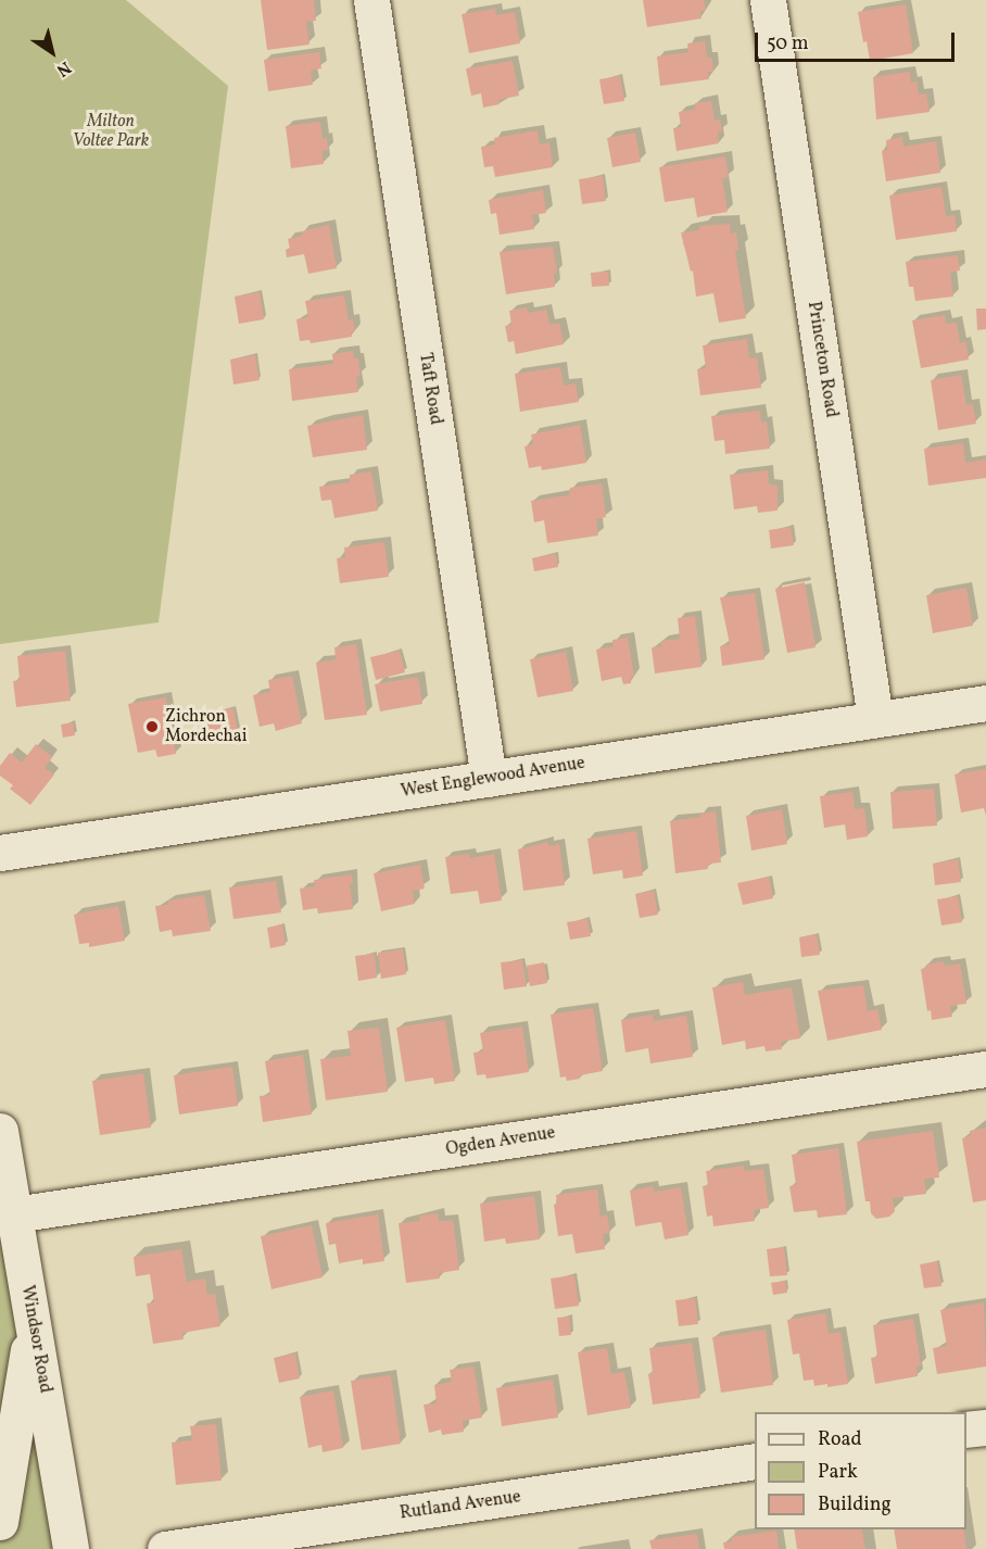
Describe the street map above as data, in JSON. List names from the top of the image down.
{
  "streets": {
    "street": [
      "Princeton Road",
      "Taft Road",
      "West Englewood Avenue",
      "Ogden Avenue",
      "Windsor Road",
      "Rutland Avenue"
    ]
  },
  "crossings": [
    ["Princeton Road", "West Englewood Avenue"],
    ["Taft Road", "West Englewood Avenue"],
    ["Ogden Avenue", "Windsor Road"]
  ],
  "parks": ["Milton Voltee Park"],
  "places": ["Zichron Mordechai"],
  "legend": ["Road", "Park", "Building"],
  "scale_bar": "50 m",
  "north": "bottom right"
}
